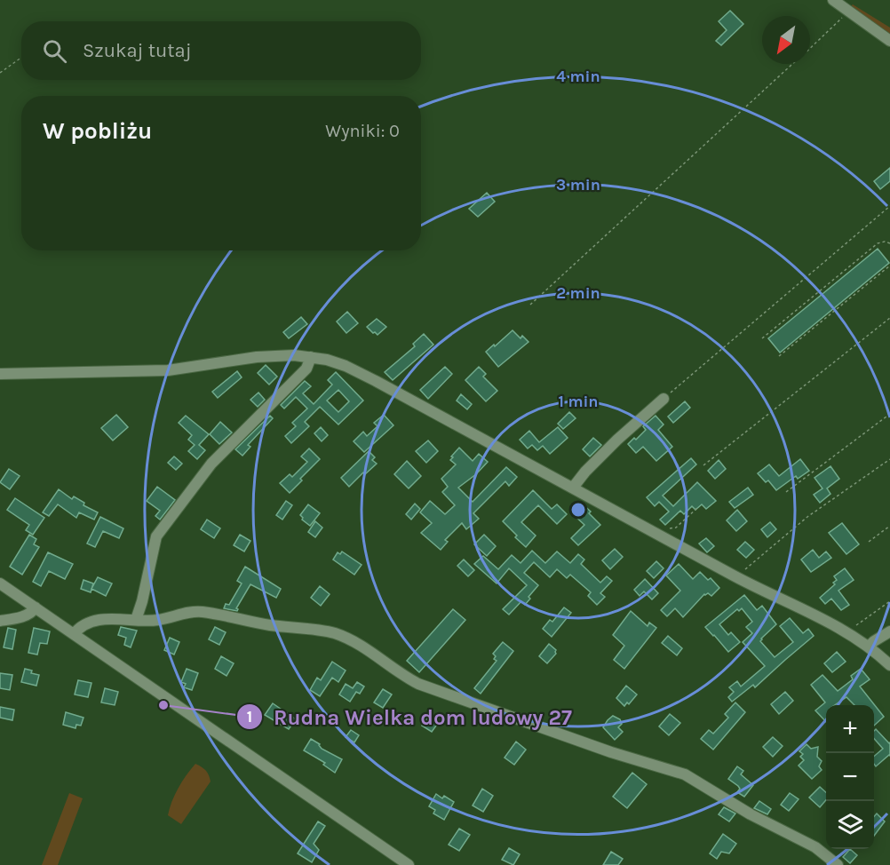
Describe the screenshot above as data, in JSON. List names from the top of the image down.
{
  "places": ["Rudna Wielka dom ludowy 27"],
  "north": "bottom left",
  "page": {
    "search": "Szukaj tutaj",
    "heading": ["W pobliżu", "Wyniki: 0"],
    "map_buttons": ["+", "−"]
  },
  "rings": [
    "4 min",
    "3 min",
    "2 min",
    "1 min"
  ]
}
